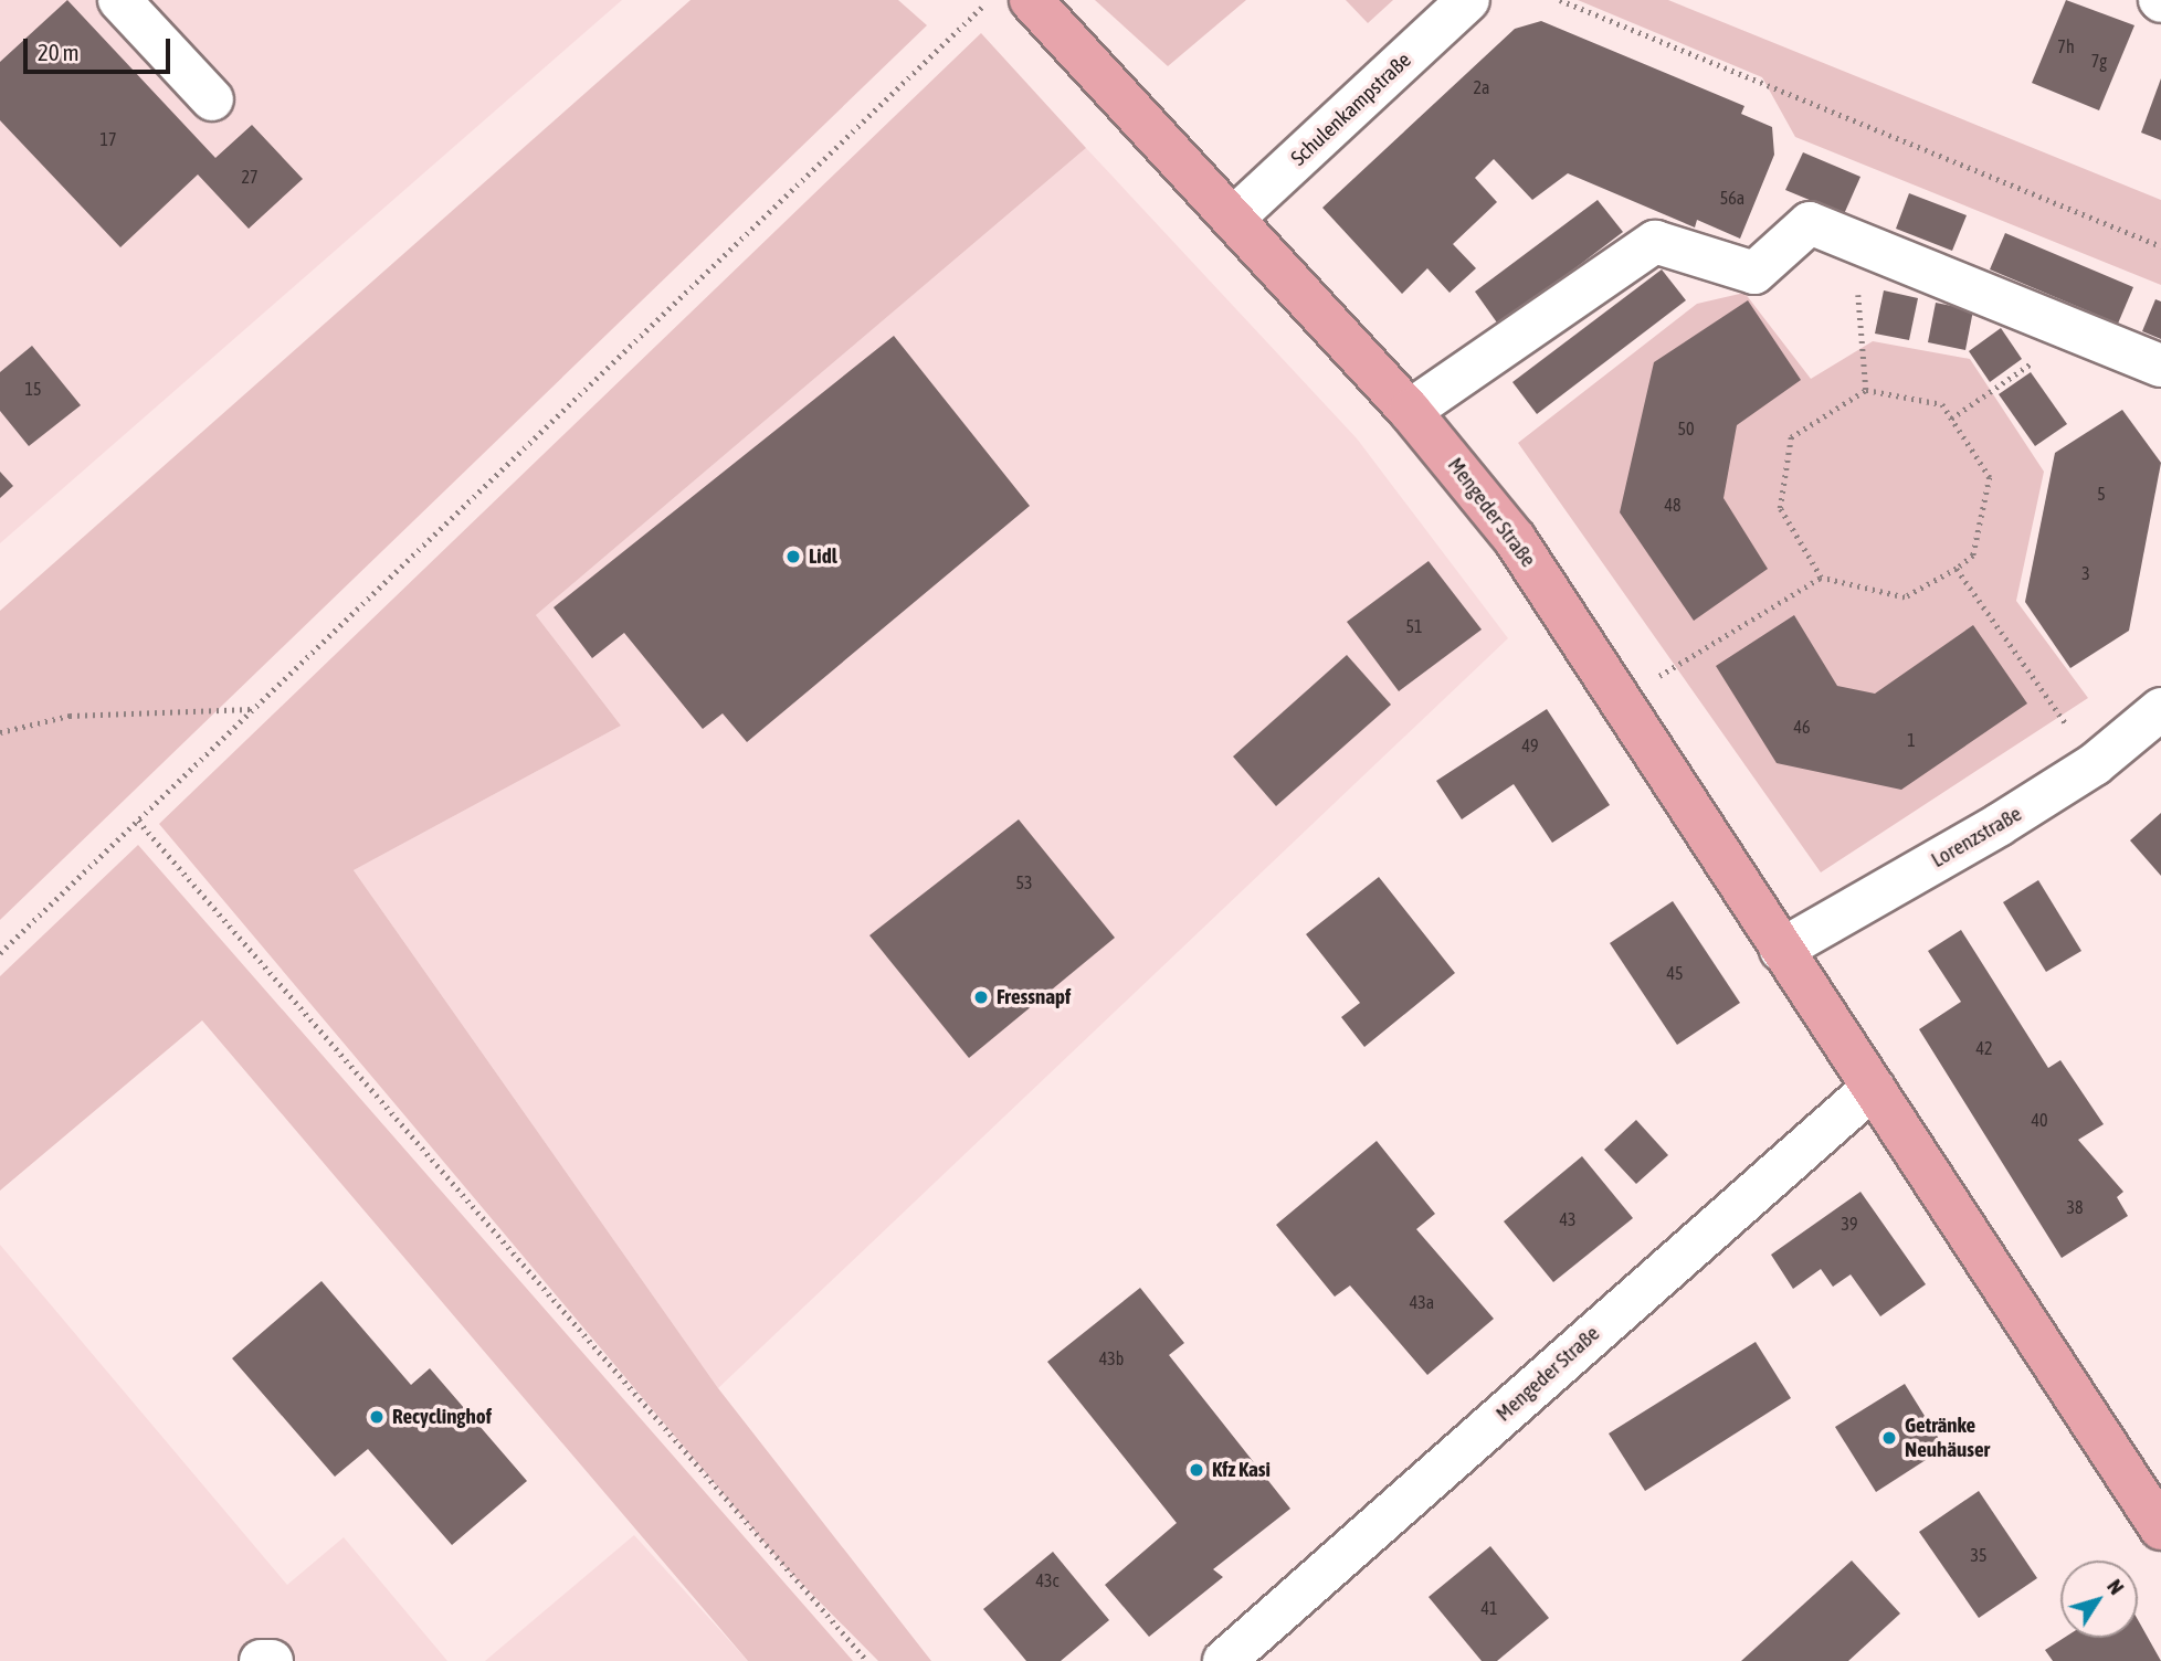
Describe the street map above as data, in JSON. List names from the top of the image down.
{
  "streets": {
    "main road": ["Mengeder Straße"],
    "street": ["Schulenkampstraße", "Lorenzstraße"]
  },
  "crossings": [
    ["Schulenkampstraße", "Mengeder Straße"],
    ["Mengeder Straße", "Lorenzstraße"]
  ],
  "places": [
    "Lidl",
    "Fressnapf",
    "Recyclinghof",
    "Getränke Neuhäuser",
    "Kfz Kasi"
  ],
  "house_numbers": [
    "7h",
    "7g",
    "2a",
    "17",
    "27",
    "56a",
    "15",
    "50",
    "5",
    "48",
    "3",
    "51",
    "46",
    "1",
    "49",
    "53",
    "45",
    "42",
    "40",
    "38",
    "43",
    "39",
    "43a",
    "43b",
    "35",
    "43c",
    "41"
  ],
  "scale_bar": "20 m",
  "north": "top right"
}
